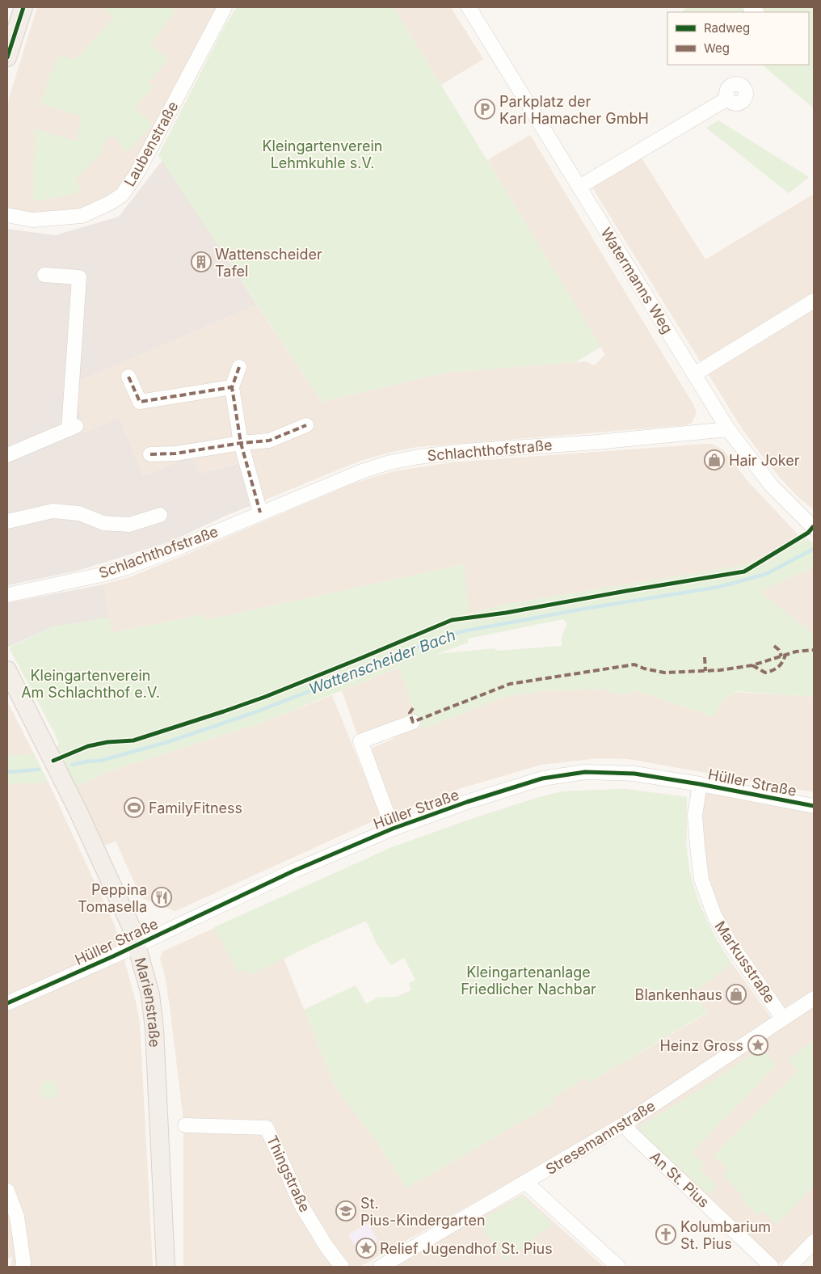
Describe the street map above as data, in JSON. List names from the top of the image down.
{
  "streets": {
    "main road": ["Marienstraße"],
    "street": [
      "Laubenstraße",
      "Watermanns Weg",
      "Schlachthofstraße",
      "Hüller Straße",
      "Markusstraße",
      "Stresemannstraße",
      "Thingstraße",
      "An St. Pius"
    ]
  },
  "crossings": [
    ["Watermanns Weg", "Schlachthofstraße"],
    ["Hüller Straße", "Markusstraße"],
    ["Hüller Straße", "Marienstraße"],
    ["Markusstraße", "Stresemannstraße"],
    ["Stresemannstraße", "An St. Pius"]
  ],
  "water": ["Wattenscheider Bach"],
  "parks": ["Kleingartenverein Lehmkuhle s.V.", "Kleingartenverein Am Schlachthof e.V.", "Kleingartenanlage Friedlicher Nachbar"],
  "places": {
    "parking": ["Parkplatz der Karl Hamacher GmbH"],
    "building": ["Wattenscheider Tafel"],
    "shop": ["Hair Joker", "Blankenhaus"],
    "sports": ["FamilyFitness"],
    "restaurant": ["Peppina Tomasella"],
    "place": ["Heinz Gross", "Relief Jugendhof St. Pius"],
    "school or university": ["St. Pius-Kindergarten"],
    "church": ["Kolumbarium St. Pius"]
  },
  "legend": ["Radweg", "Weg"]
}
